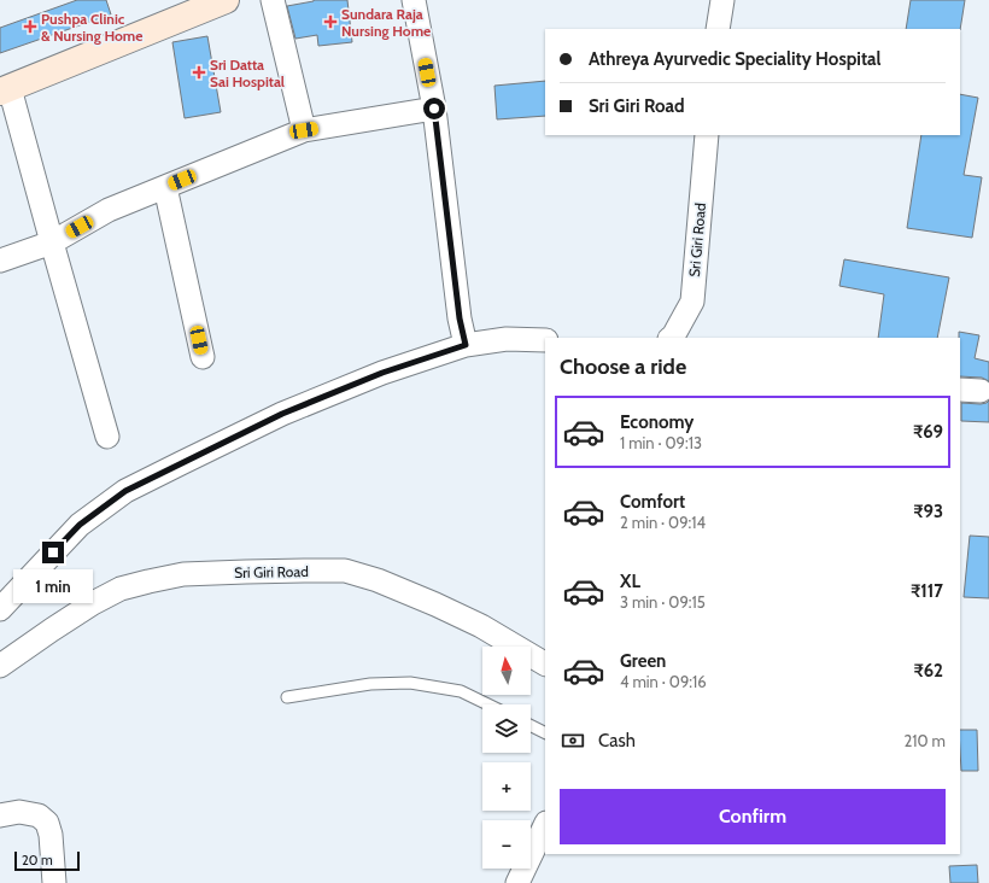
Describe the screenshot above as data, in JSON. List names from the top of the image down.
{
  "streets": {
    "street": ["Sri Giri Road"]
  },
  "places": {
    "health": ["Sundara Raja Nursing Home", "Pushpa Clinic & Nursing Home", "Sri Datta Sai Hospital"]
  },
  "scale_bar": "20 m",
  "north": "top",
  "page": {
    "banner": ["Athreya Ayurvedic Speciality Hospital", "Sri Giri Road"],
    "heading": "Choose a ride",
    "list": [
      {
        "name": "Economy",
        "note": "1 min · 09:13",
        "value": "₹69"
      },
      {
        "name": "Comfort",
        "note": "2 min · 09:14",
        "value": "₹93"
      },
      {
        "name": "XL",
        "note": "3 min · 09:15",
        "value": "₹117"
      },
      {
        "name": "Green",
        "note": "4 min · 09:16",
        "value": "₹62"
      }
    ],
    "bubble": "1 min",
    "map_buttons": ["+", "−"],
    "pay": ["Cash", "210 m"],
    "buttons": "Confirm",
    "scale": "20 m"
  }
}
